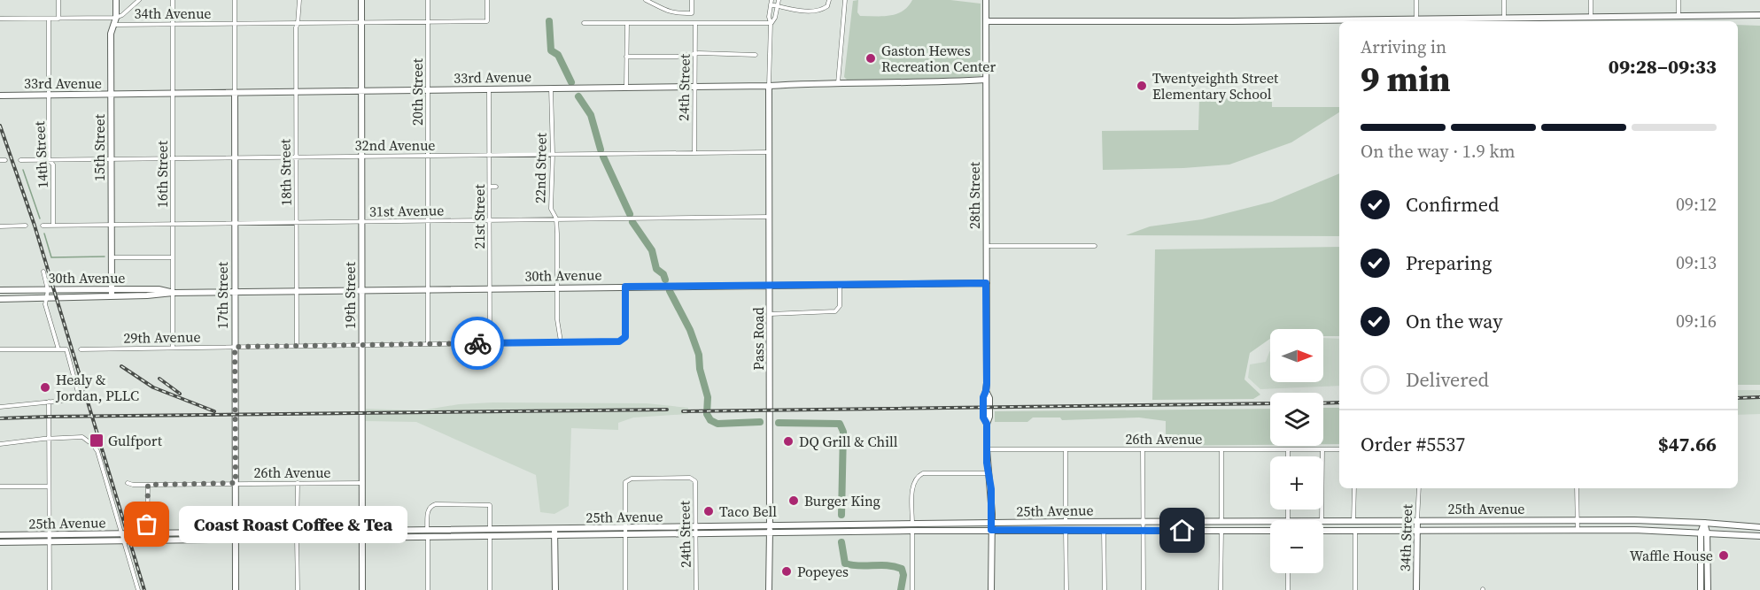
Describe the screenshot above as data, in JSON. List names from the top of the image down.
{
  "streets": {
    "main road": [
      "33rd Avenue",
      "15th Street",
      "28th Street",
      "30th Avenue",
      "17th Street",
      "19th Street",
      "Pass Road",
      "25th Avenue",
      "34th Street"
    ],
    "street": [
      "34th Avenue",
      "24th Street",
      "20th Street",
      "32nd Avenue",
      "14th Street",
      "22nd Street",
      "18th Street",
      "16th Street",
      "31st Avenue",
      "21st Street",
      "29th Avenue",
      "26th Avenue"
    ]
  },
  "crossings": [
    ["34th Avenue", "20th Street"],
    ["34th Avenue", "15th Street"],
    ["34th Avenue", "14th Street"],
    ["34th Avenue", "18th Street"],
    ["34th Avenue", "16th Street"],
    ["34th Avenue", "17th Street"],
    ["34th Avenue", "19th Street"],
    ["33rd Avenue", "24th Street"],
    ["33rd Avenue", "20th Street"],
    ["33rd Avenue", "15th Street"],
    ["33rd Avenue", "14th Street"],
    ["33rd Avenue", "22nd Street"],
    ["33rd Avenue", "18th Street"],
    ["33rd Avenue", "16th Street"],
    ["33rd Avenue", "28th Street"],
    ["33rd Avenue", "21st Street"],
    ["33rd Avenue", "17th Street"],
    ["33rd Avenue", "19th Street"],
    ["33rd Avenue", "Pass Road"],
    ["24th Street", "32nd Avenue"],
    ["24th Street", "25th Avenue"],
    ["20th Street", "32nd Avenue"],
    ["20th Street", "31st Avenue"],
    ["20th Street", "30th Avenue"],
    ["20th Street", "29th Avenue"],
    ["32nd Avenue", "15th Street"],
    ["32nd Avenue", "14th Street"],
    ["32nd Avenue", "22nd Street"],
    ["32nd Avenue", "18th Street"],
    ["32nd Avenue", "16th Street"],
    ["32nd Avenue", "21st Street"],
    ["32nd Avenue", "17th Street"],
    ["32nd Avenue", "19th Street"],
    ["32nd Avenue", "Pass Road"],
    ["15th Street", "31st Avenue"],
    ["15th Street", "30th Avenue"],
    ["14th Street", "31st Avenue"],
    ["22nd Street", "31st Avenue"],
    ["22nd Street", "30th Avenue"],
    ["22nd Street", "29th Avenue"],
    ["18th Street", "31st Avenue"],
    ["18th Street", "30th Avenue"],
    ["18th Street", "29th Avenue"],
    ["16th Street", "31st Avenue"],
    ["16th Street", "30th Avenue"],
    ["16th Street", "29th Avenue"],
    ["28th Street", "30th Avenue"],
    ["28th Street", "26th Avenue"],
    ["28th Street", "25th Avenue"],
    ["31st Avenue", "21st Street"],
    ["31st Avenue", "17th Street"],
    ["31st Avenue", "19th Street"],
    ["31st Avenue", "Pass Road"],
    ["21st Street", "30th Avenue"],
    ["21st Street", "29th Avenue"],
    ["30th Avenue", "17th Street"],
    ["30th Avenue", "19th Street"],
    ["30th Avenue", "29th Avenue"],
    ["30th Avenue", "Pass Road"],
    ["17th Street", "29th Avenue"],
    ["17th Street", "26th Avenue"],
    ["17th Street", "25th Avenue"],
    ["19th Street", "29th Avenue"],
    ["19th Street", "26th Avenue"],
    ["19th Street", "25th Avenue"],
    ["Pass Road", "25th Avenue"],
    ["25th Avenue", "34th Street"]
  ],
  "places": {
    "other": [
      "Gaston Hewes Recreation Center",
      "Twentyeighth Street Elementary School",
      "Healy & Jordan, PLLC",
      "DQ Grill & Chill",
      "Burger King",
      "Taco Bell",
      "Coast Roast Coffee & Tea",
      "Waffle House",
      "Popeyes"
    ],
    "transit": ["Gulfport"]
  },
  "north": "right",
  "page": {
    "heading": ["9 min", "Arriving in", "09:28–09:33"],
    "panel": ["Order #5537", "$47.66"],
    "bar": "On the way · 1.9 km",
    "list": [
      ["Confirmed", "09:12"],
      ["Preparing", "09:13"],
      ["On the way", "09:16"],
      "Delivered"
    ],
    "map_buttons": ["+", "−"],
    "bubble": "Coast Roast Coffee & Tea"
  }
}
